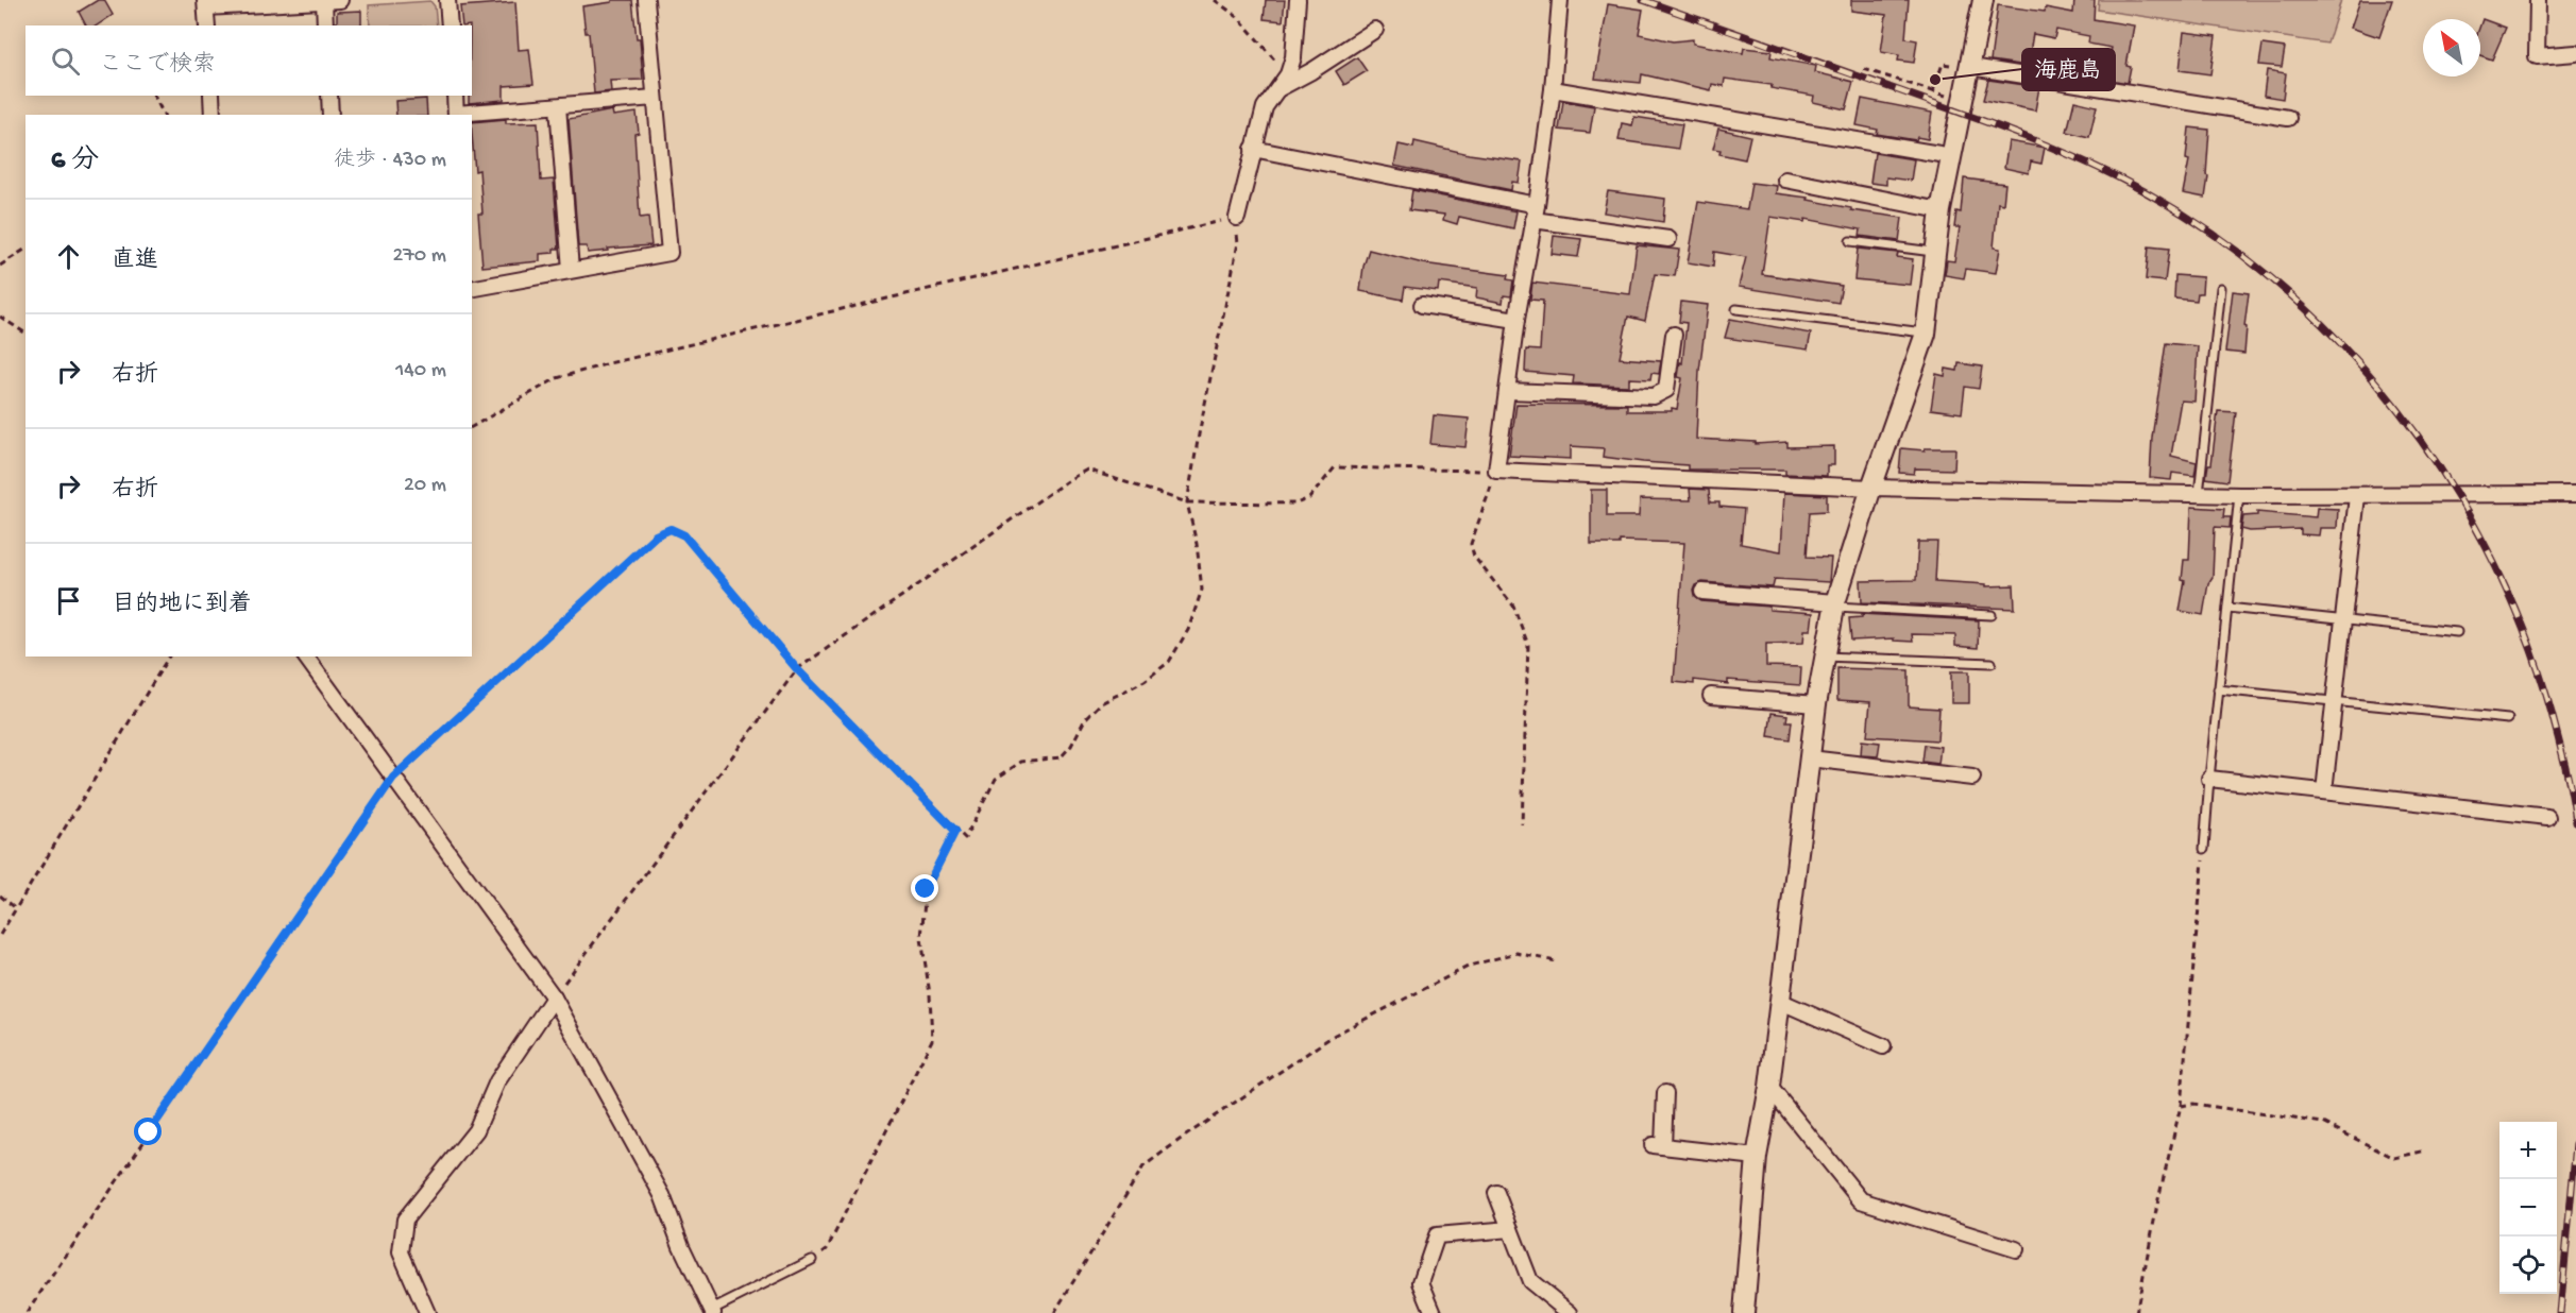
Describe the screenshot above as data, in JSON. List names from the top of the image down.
{
  "places": ["海鹿島"],
  "north": "top left",
  "page": {
    "search": "ここで検索",
    "heading": ["6 分", "徒歩 · 430 m"],
    "list": [
      ["直進", "270 m"],
      ["右折", "140 m"],
      ["右折", "20 m"],
      "目的地に到着"
    ],
    "map_buttons": ["+", "−"]
  }
}
